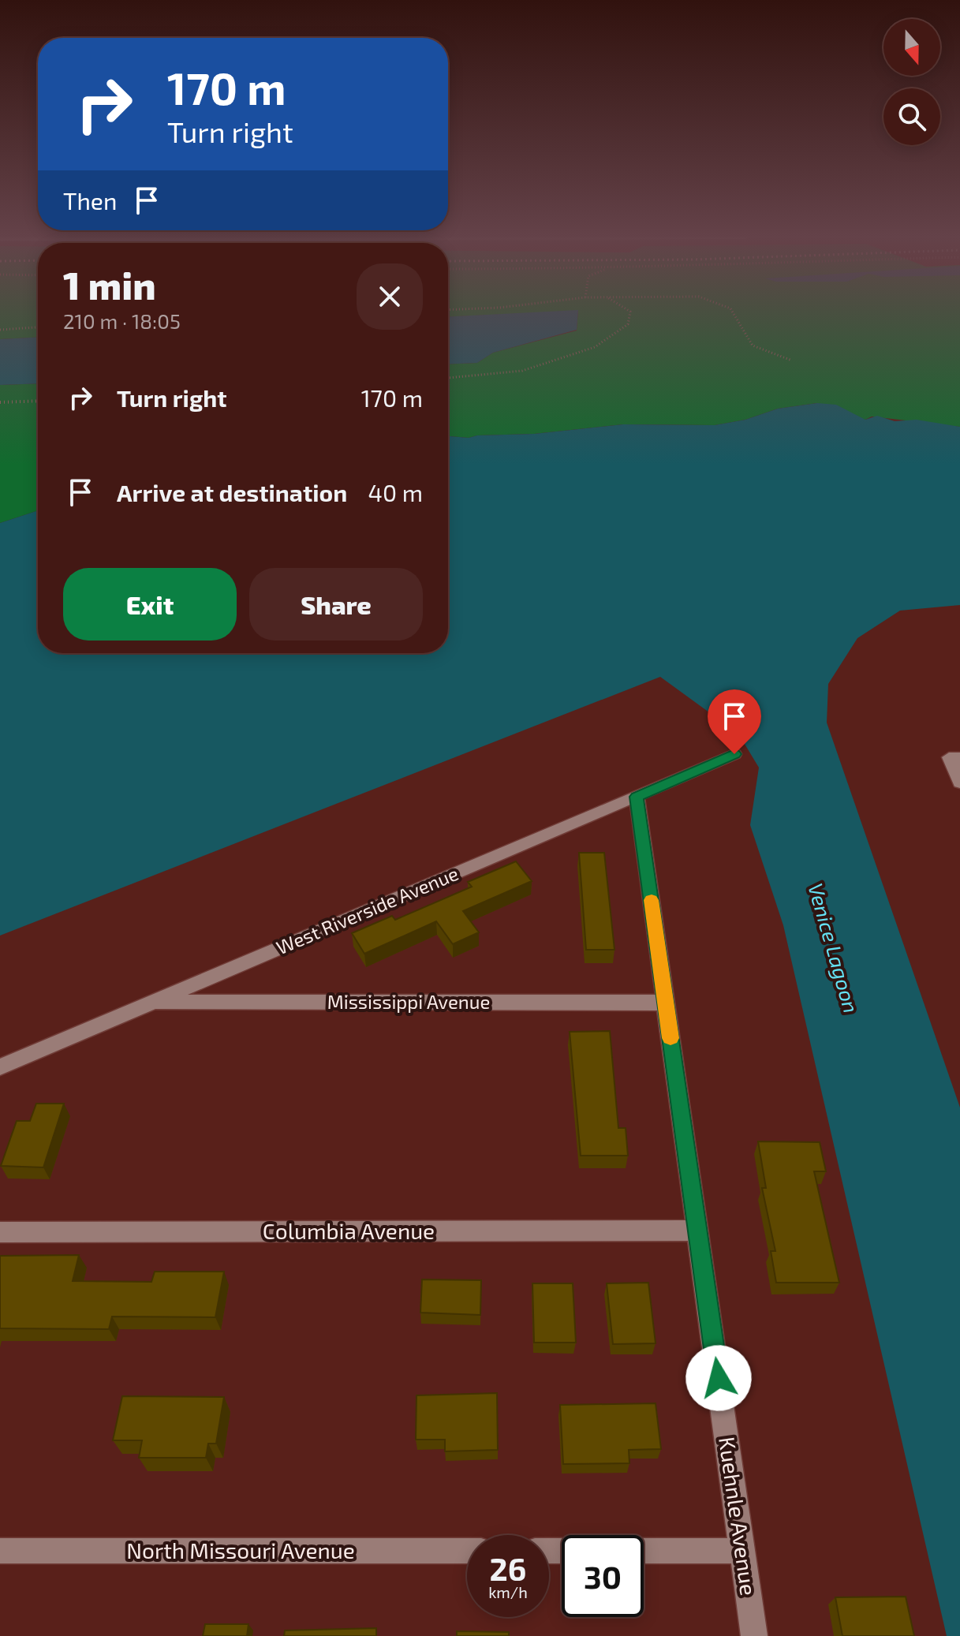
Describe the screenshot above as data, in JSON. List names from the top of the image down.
{
  "streets": {
    "street": [
      "West Riverside Avenue",
      "Mississippi Avenue",
      "Columbia Avenue",
      "Kuehnle Avenue",
      "North Missouri Avenue"
    ]
  },
  "crossings": [
    ["West Riverside Avenue", "Mississippi Avenue"],
    ["West Riverside Avenue", "Kuehnle Avenue"],
    ["Mississippi Avenue", "Kuehnle Avenue"],
    ["Columbia Avenue", "Kuehnle Avenue"]
  ],
  "water": ["Venice Lagoon"],
  "north": "bottom",
  "page": {
    "turn": ["170 m", "Turn right"],
    "then": "Then",
    "heading": ["1 min", "210 m · 18:05"],
    "list": [
      {
        "name": "Turn right",
        "value": "170 m"
      },
      {
        "name": "Arrive at destination",
        "value": "40 m"
      }
    ],
    "buttons": ["Exit", "Share"],
    "speed": "26 km/h",
    "limit": "30"
  }
}
